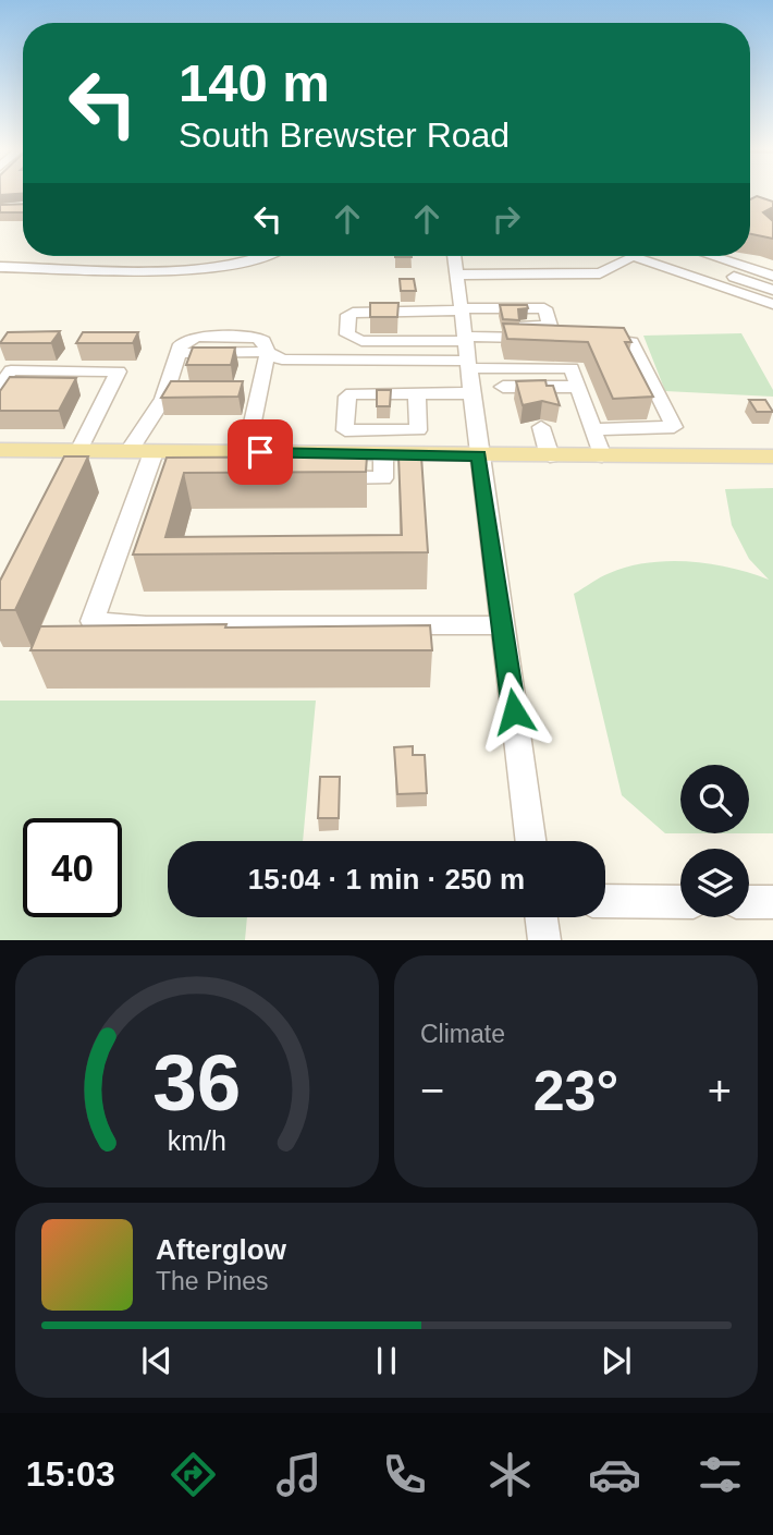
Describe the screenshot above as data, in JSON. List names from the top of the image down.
{
  "page": {
    "turn": ["140 m", "South Brewster Road"],
    "limit": "40",
    "trip": "15:04 · 1 min · 250 m",
    "tile": "Climate",
    "heat": ["−", "23°", "+"],
    "song": ["Afterglow", "The Pines"],
    "tabs": "15:03",
    "gauge": ["36", "km/h"]
  }
}
